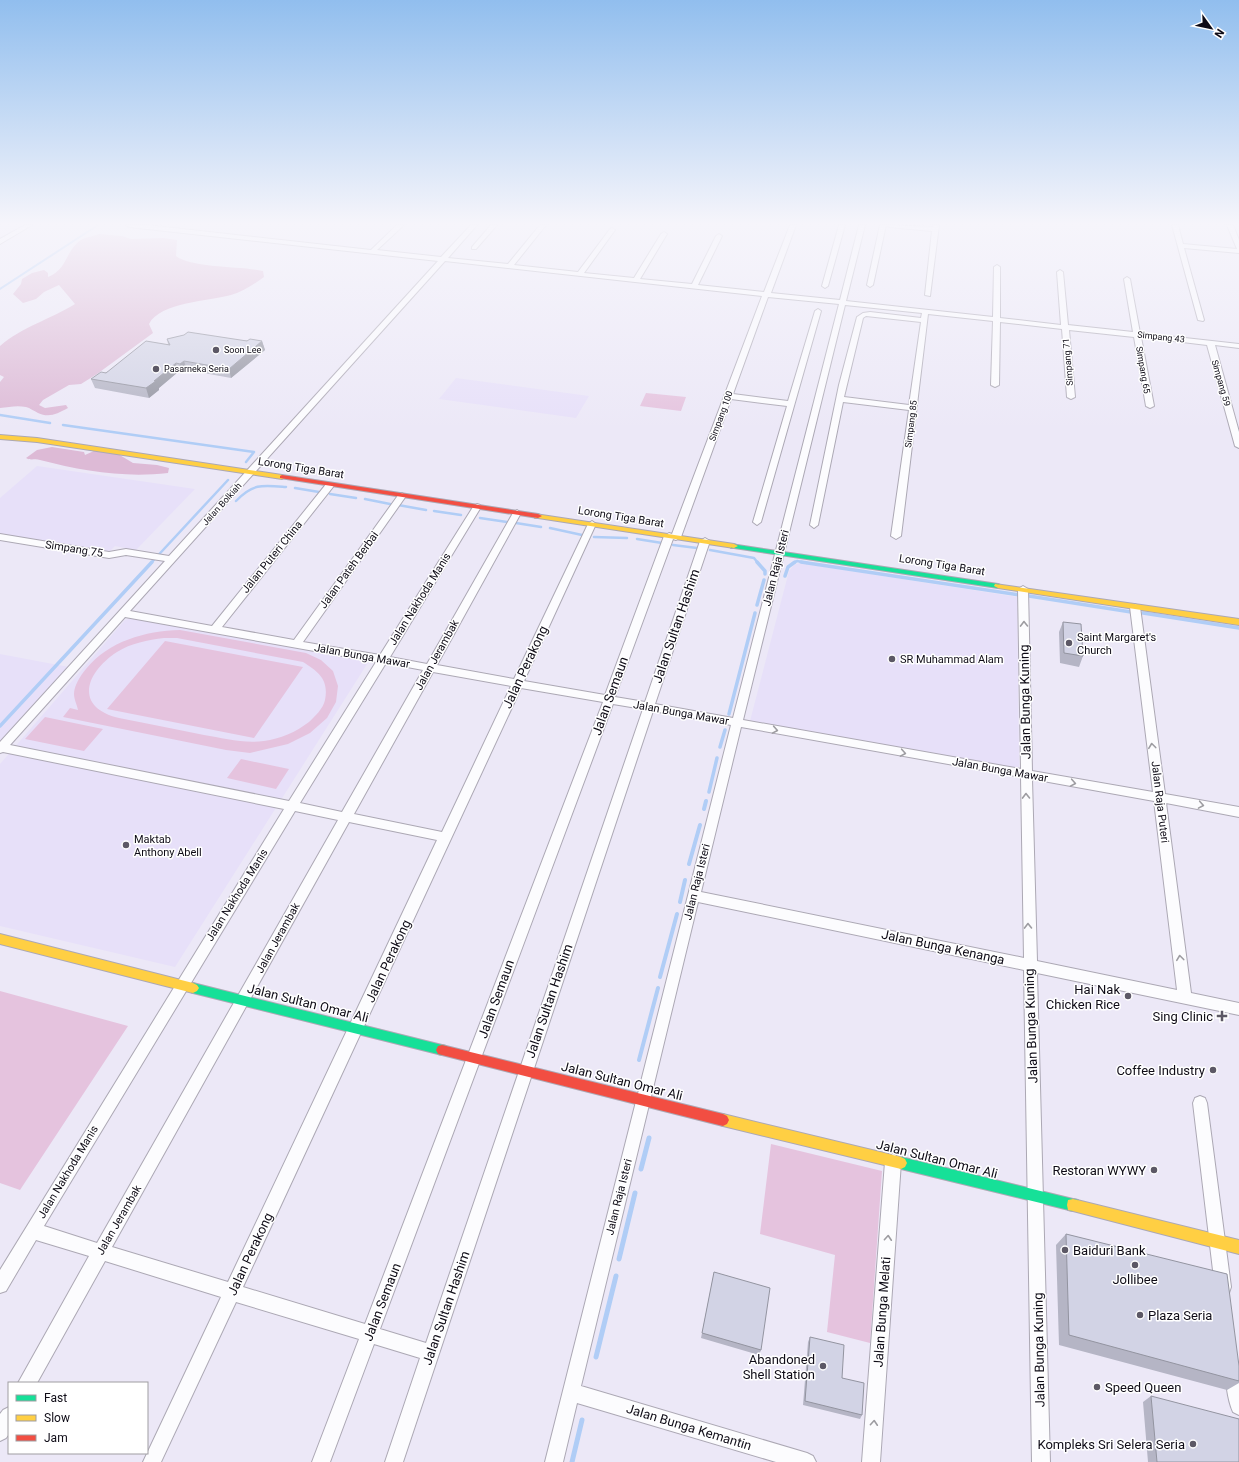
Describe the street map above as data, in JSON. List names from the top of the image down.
{
  "streets": {
    "main road": ["Lorong Tiga Barat", "Jalan Sultan Omar Ali"],
    "street": [
      "Simpang 43",
      "Simpang 71",
      "Simpang 65",
      "Simpang 59",
      "Simpang 100",
      "Simpang 85",
      "Jalan Bolkiah",
      "Simpang 75",
      "Jalan Puteri China",
      "Jalan Raja Isteri",
      "Jalan Pateh Berbai",
      "Jalan Nakhoda Manis",
      "Jalan Sultan Hashim",
      "Jalan Jerambak",
      "Jalan Bunga Mawar",
      "Jalan Perakong",
      "Jalan Semaun",
      "Jalan Bunga Kuning",
      "Jalan Raja Puteri",
      "Jalan Bunga Kenanga",
      "Jalan Bunga Melati",
      "Jalan Bunga Kemantin"
    ]
  },
  "crossings": [
    ["Simpang 43", "Simpang 71"],
    ["Simpang 43", "Simpang 65"],
    ["Simpang 43", "Simpang 59"],
    ["Simpang 43", "Simpang 100"],
    ["Simpang 43", "Simpang 85"],
    ["Simpang 43", "Jalan Raja Isteri"],
    ["Simpang 100", "Lorong Tiga Barat"],
    ["Simpang 100", "Jalan Semaun"],
    ["Lorong Tiga Barat", "Jalan Bolkiah"],
    ["Lorong Tiga Barat", "Jalan Puteri China"],
    ["Lorong Tiga Barat", "Jalan Raja Isteri"],
    ["Lorong Tiga Barat", "Jalan Pateh Berbai"],
    ["Lorong Tiga Barat", "Jalan Nakhoda Manis"],
    ["Lorong Tiga Barat", "Jalan Sultan Hashim"],
    ["Lorong Tiga Barat", "Jalan Jerambak"],
    ["Lorong Tiga Barat", "Jalan Perakong"],
    ["Lorong Tiga Barat", "Jalan Semaun"],
    ["Lorong Tiga Barat", "Jalan Bunga Kuning"],
    ["Lorong Tiga Barat", "Jalan Raja Puteri"],
    ["Jalan Bolkiah", "Simpang 75"],
    ["Jalan Bolkiah", "Jalan Bunga Mawar"],
    ["Jalan Puteri China", "Jalan Bunga Mawar"],
    ["Jalan Raja Isteri", "Jalan Bunga Mawar"],
    ["Jalan Raja Isteri", "Jalan Bunga Kenanga"],
    ["Jalan Raja Isteri", "Jalan Sultan Omar Ali"],
    ["Jalan Raja Isteri", "Jalan Bunga Kemantin"],
    ["Jalan Pateh Berbai", "Jalan Bunga Mawar"],
    ["Jalan Nakhoda Manis", "Jalan Bunga Mawar"],
    ["Jalan Nakhoda Manis", "Jalan Sultan Omar Ali"],
    ["Jalan Sultan Hashim", "Jalan Bunga Mawar"],
    ["Jalan Sultan Hashim", "Jalan Sultan Omar Ali"],
    ["Jalan Jerambak", "Jalan Bunga Mawar"],
    ["Jalan Jerambak", "Jalan Sultan Omar Ali"],
    ["Jalan Bunga Mawar", "Jalan Perakong"],
    ["Jalan Bunga Mawar", "Jalan Semaun"],
    ["Jalan Bunga Mawar", "Jalan Bunga Kuning"],
    ["Jalan Bunga Mawar", "Jalan Raja Puteri"],
    ["Jalan Perakong", "Jalan Sultan Omar Ali"],
    ["Jalan Semaun", "Jalan Sultan Omar Ali"],
    ["Jalan Bunga Kuning", "Jalan Bunga Kenanga"],
    ["Jalan Bunga Kuning", "Jalan Sultan Omar Ali"],
    ["Jalan Raja Puteri", "Jalan Bunga Kenanga"],
    ["Jalan Sultan Omar Ali", "Jalan Bunga Melati"]
  ],
  "one_way": [
    "Jalan Bunga Mawar",
    "Jalan Bunga Kuning",
    "Jalan Raja Puteri",
    "Jalan Bunga Melati"
  ],
  "places": {
    "other": [
      "Soon Lee",
      "Pasarneka Seria",
      "Saint Margaret's Church",
      "SR Muhammad Alam",
      "Maktab Anthony Abell",
      "Hai Nak Chicken Rice",
      "Coffee Industry",
      "Restoran WYWY",
      "Baiduri Bank",
      "Jollibee",
      "Plaza Seria",
      "Abandoned Shell Station",
      "Speed Queen",
      "Kompleks Sri Selera Seria"
    ],
    "health": ["Sing Clinic"]
  },
  "legend": ["Fast", "Slow", "Jam"],
  "north": "bottom right"
}
